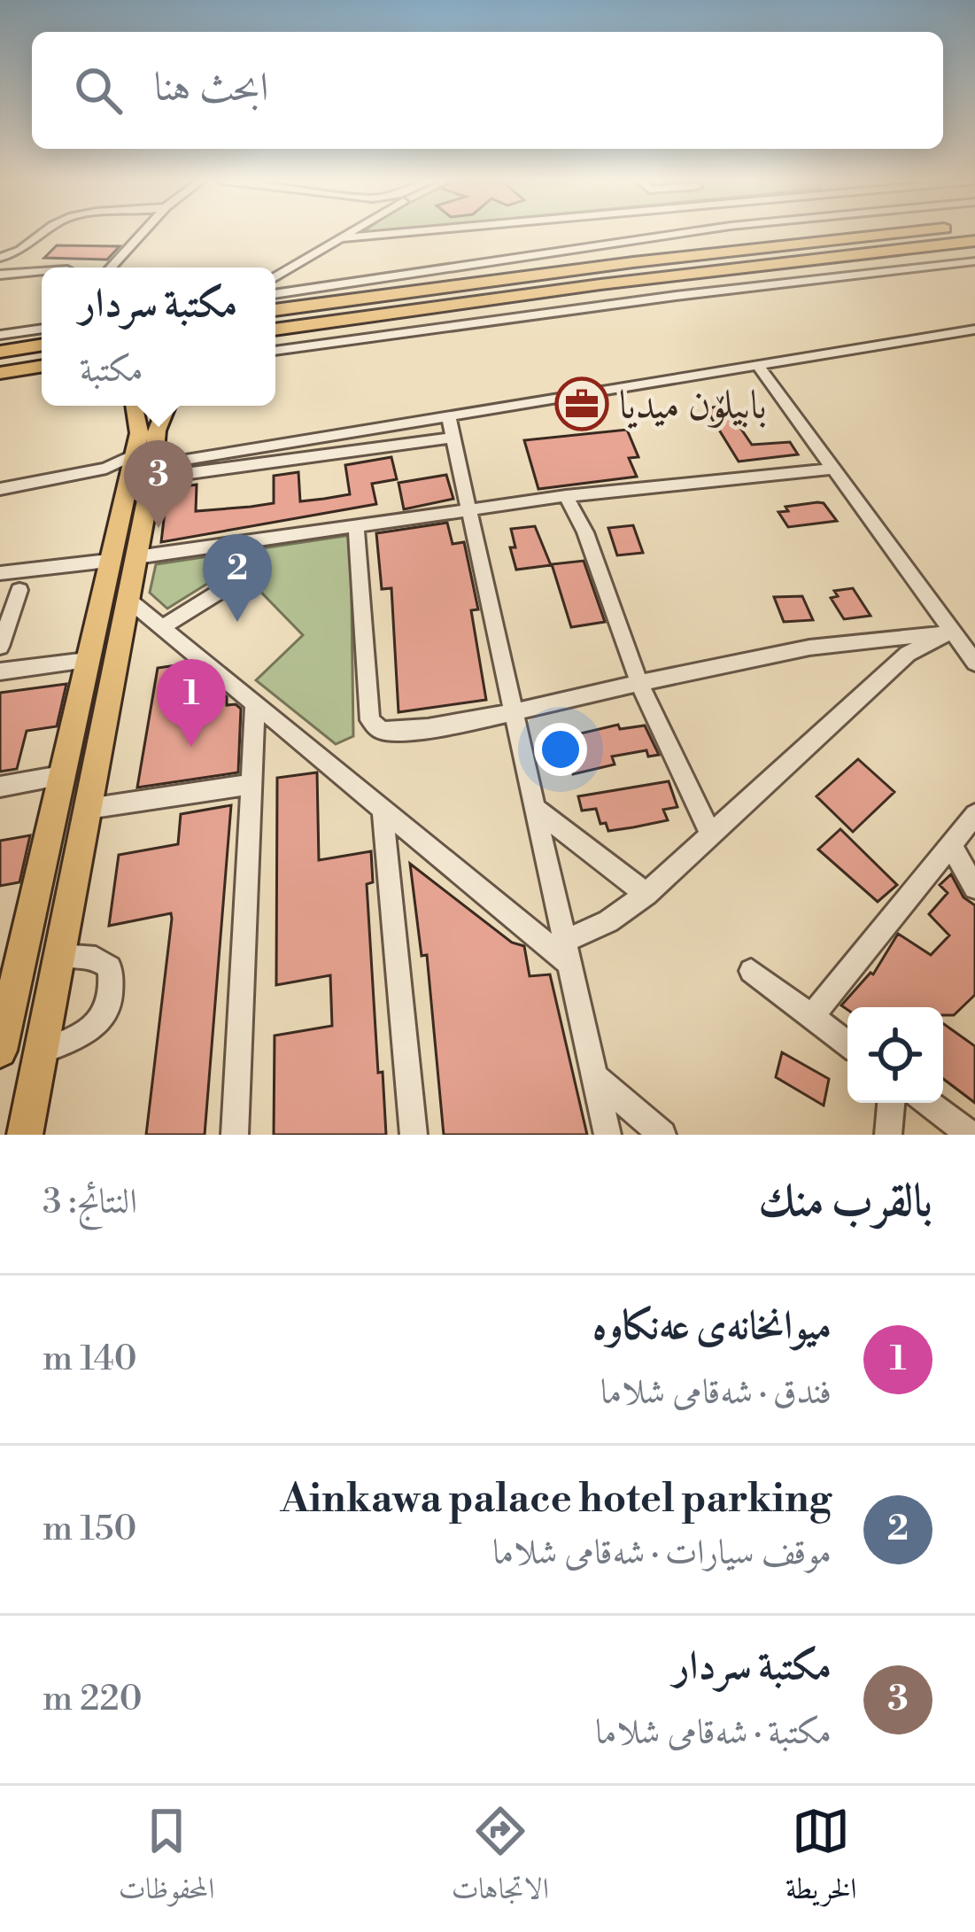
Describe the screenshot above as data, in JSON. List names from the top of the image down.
{
  "places": {
    "office": ["بابیلۆن میدیا"]
  },
  "page": {
    "search": "ابحث هنا",
    "popup": ["مكتبة سردار", "مكتبة"],
    "pins": ["3", "2", "1"],
    "heading": ["بالقرب منك", "النتائج: 3"],
    "list": [
      {
        "mark": "1",
        "name": "میوانخانەی عەنکاوە",
        "note": "فندق · شەقامی شلاما",
        "value": "140 m"
      },
      {
        "mark": "2",
        "name": "Ainkawa palace hotel parking",
        "note": "موقف سيارات · شەقامی شلاما",
        "value": "150 m"
      },
      {
        "mark": "3",
        "name": "مكتبة سردار",
        "note": "مكتبة · شەقامی شلاما",
        "value": "220 m"
      }
    ],
    "nav": ["الخريطة", "الاتجاهات", "المحفوظات"]
  }
}
